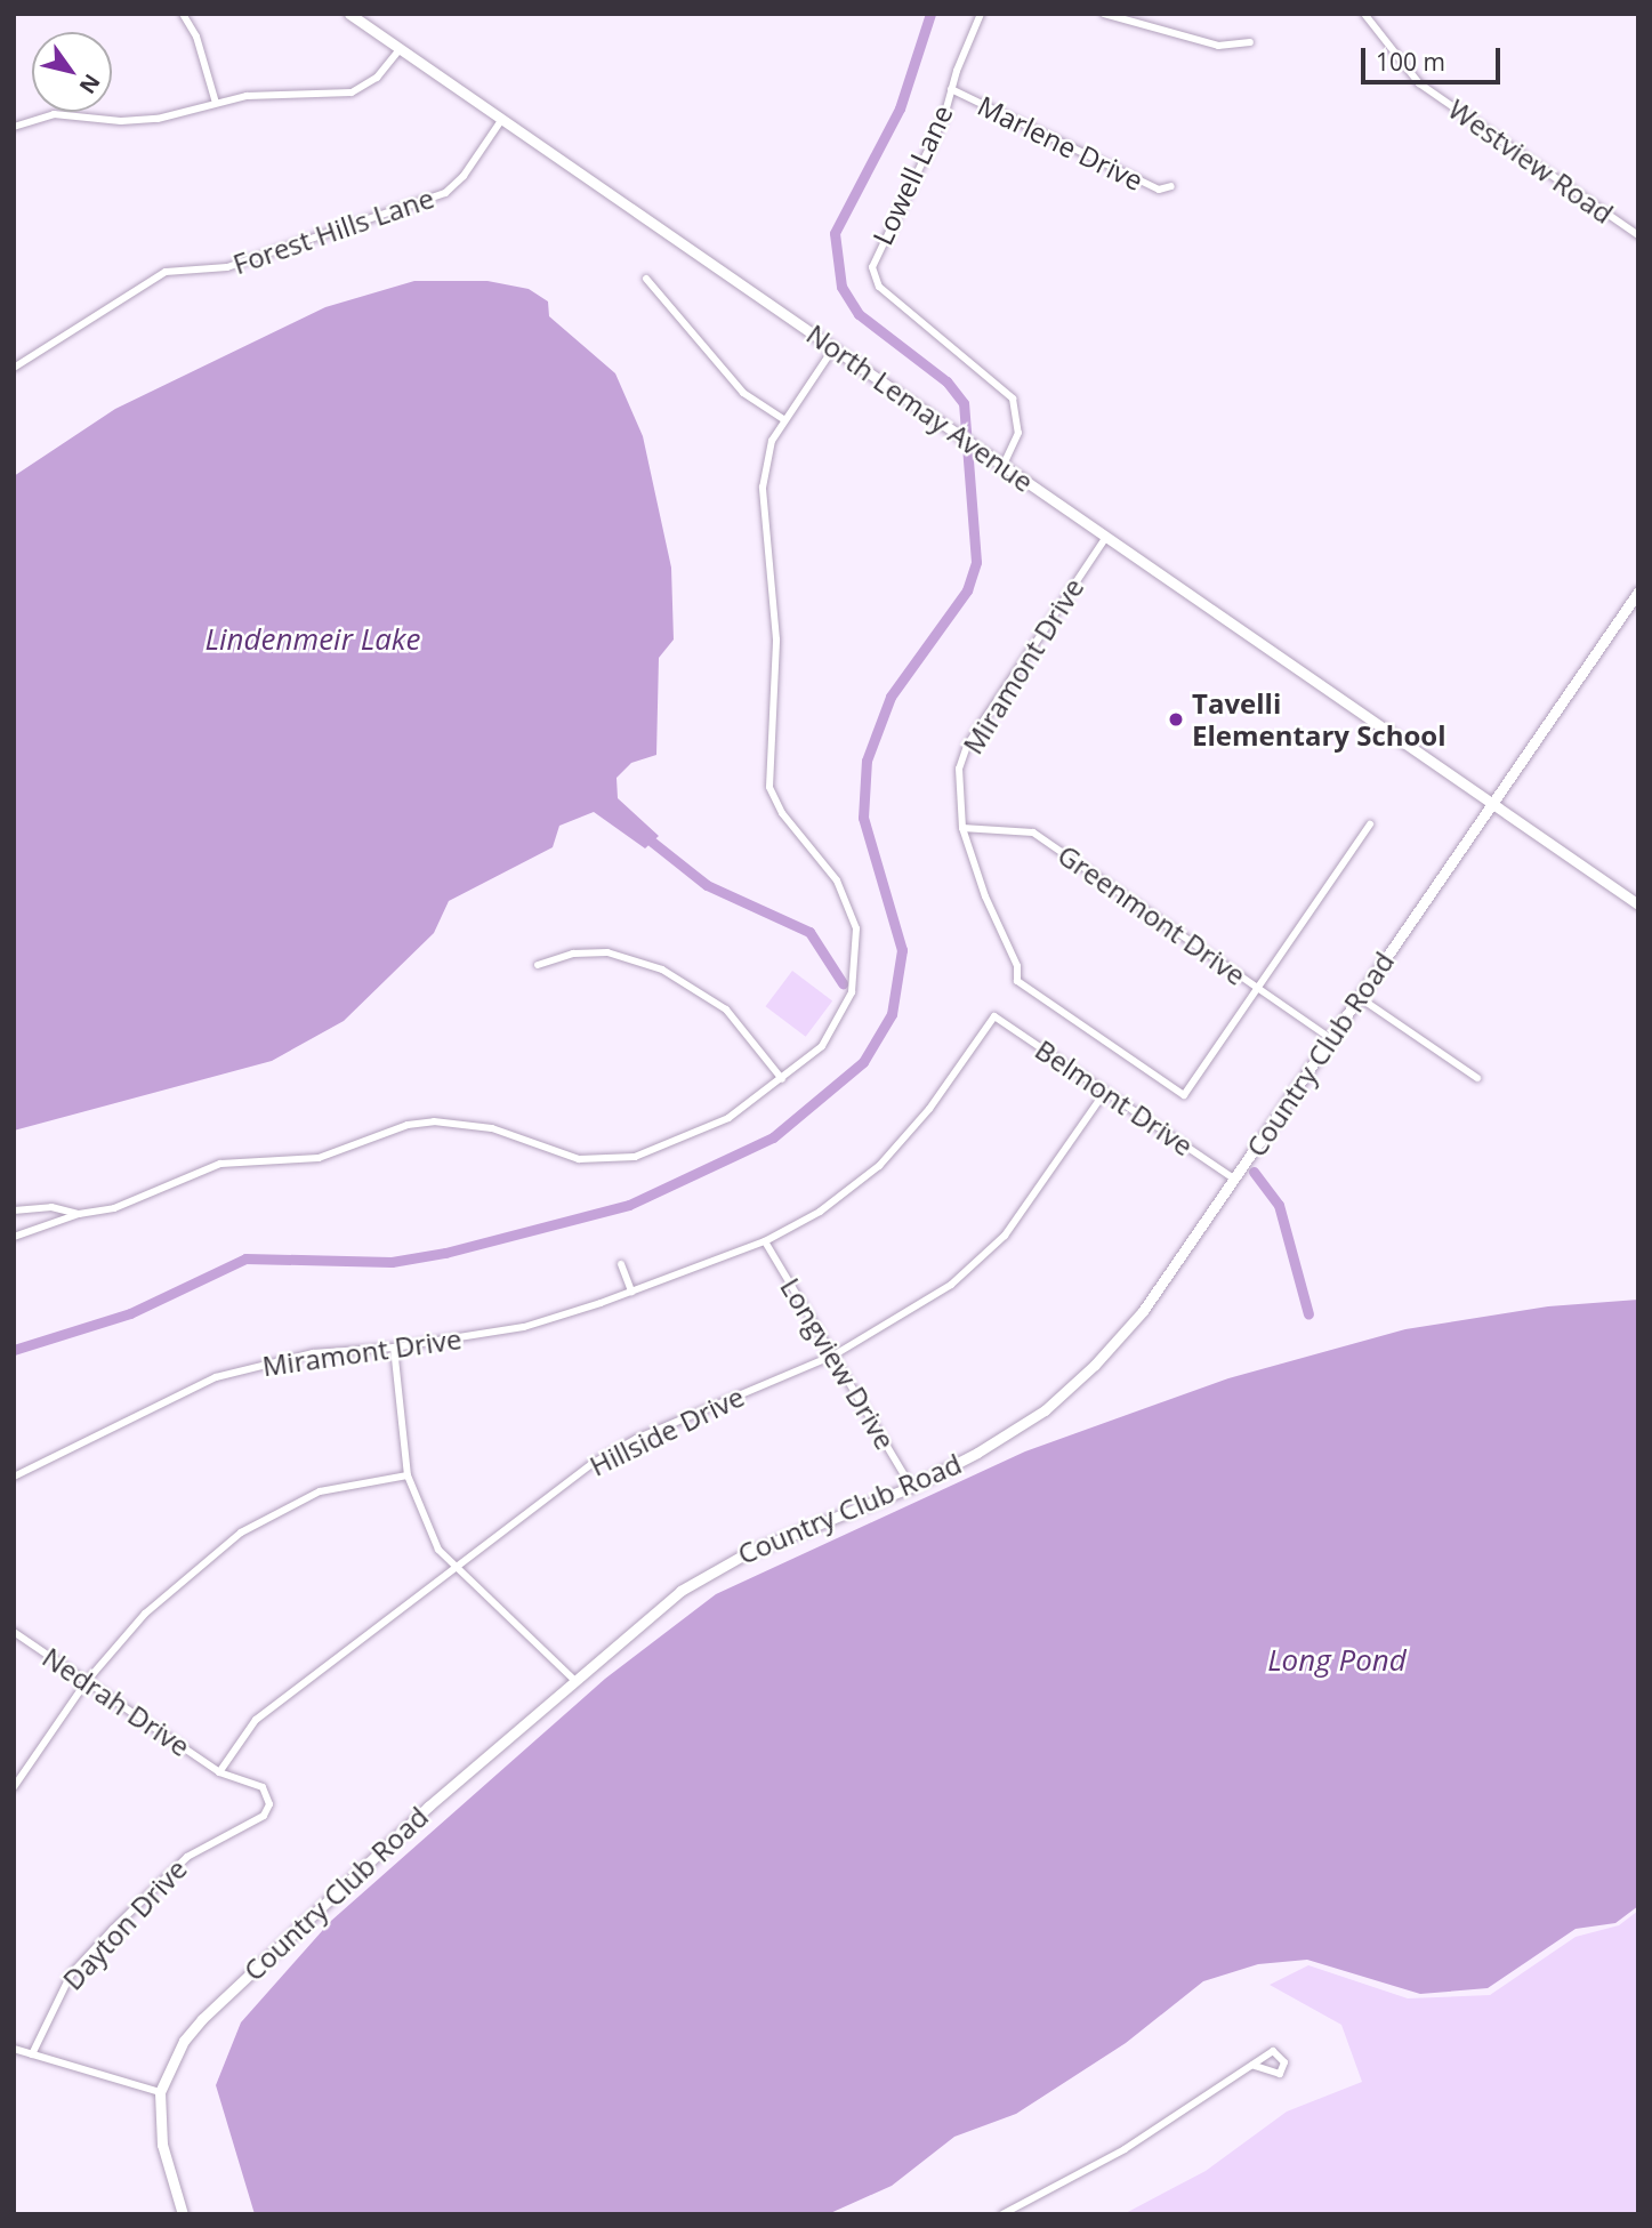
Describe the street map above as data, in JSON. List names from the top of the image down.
{
  "streets": {
    "street": [
      "Marlene Drive",
      "Westview Road",
      "Lowell Lane",
      "Forest Hills Lane",
      "North Lemay Avenue",
      "Miramont Drive",
      "Greenmont Drive",
      "Country Club Road",
      "Belmont Drive",
      "Longview Drive",
      "Hillside Drive",
      "Nedrah Drive",
      "Dayton Drive"
    ]
  },
  "crossings": [
    ["Marlene Drive", "Lowell Lane"],
    ["Lowell Lane", "North Lemay Avenue"],
    ["Forest Hills Lane", "North Lemay Avenue"],
    ["North Lemay Avenue", "Miramont Drive"],
    ["North Lemay Avenue", "Country Club Road"],
    ["Miramont Drive", "Greenmont Drive"],
    ["Miramont Drive", "Belmont Drive"],
    ["Miramont Drive", "Longview Drive"],
    ["Greenmont Drive", "Country Club Road"],
    ["Country Club Road", "Belmont Drive"],
    ["Country Club Road", "Longview Drive"],
    ["Belmont Drive", "Hillside Drive"],
    ["Longview Drive", "Hillside Drive"],
    ["Hillside Drive", "Nedrah Drive"],
    ["Hillside Drive", "Dayton Drive"],
    ["Nedrah Drive", "Dayton Drive"]
  ],
  "water": ["Lindenmeir Lake", "Long Pond"],
  "places": ["Tavelli Elementary School"],
  "scale_bar": "100 m",
  "north": "bottom right"
}
